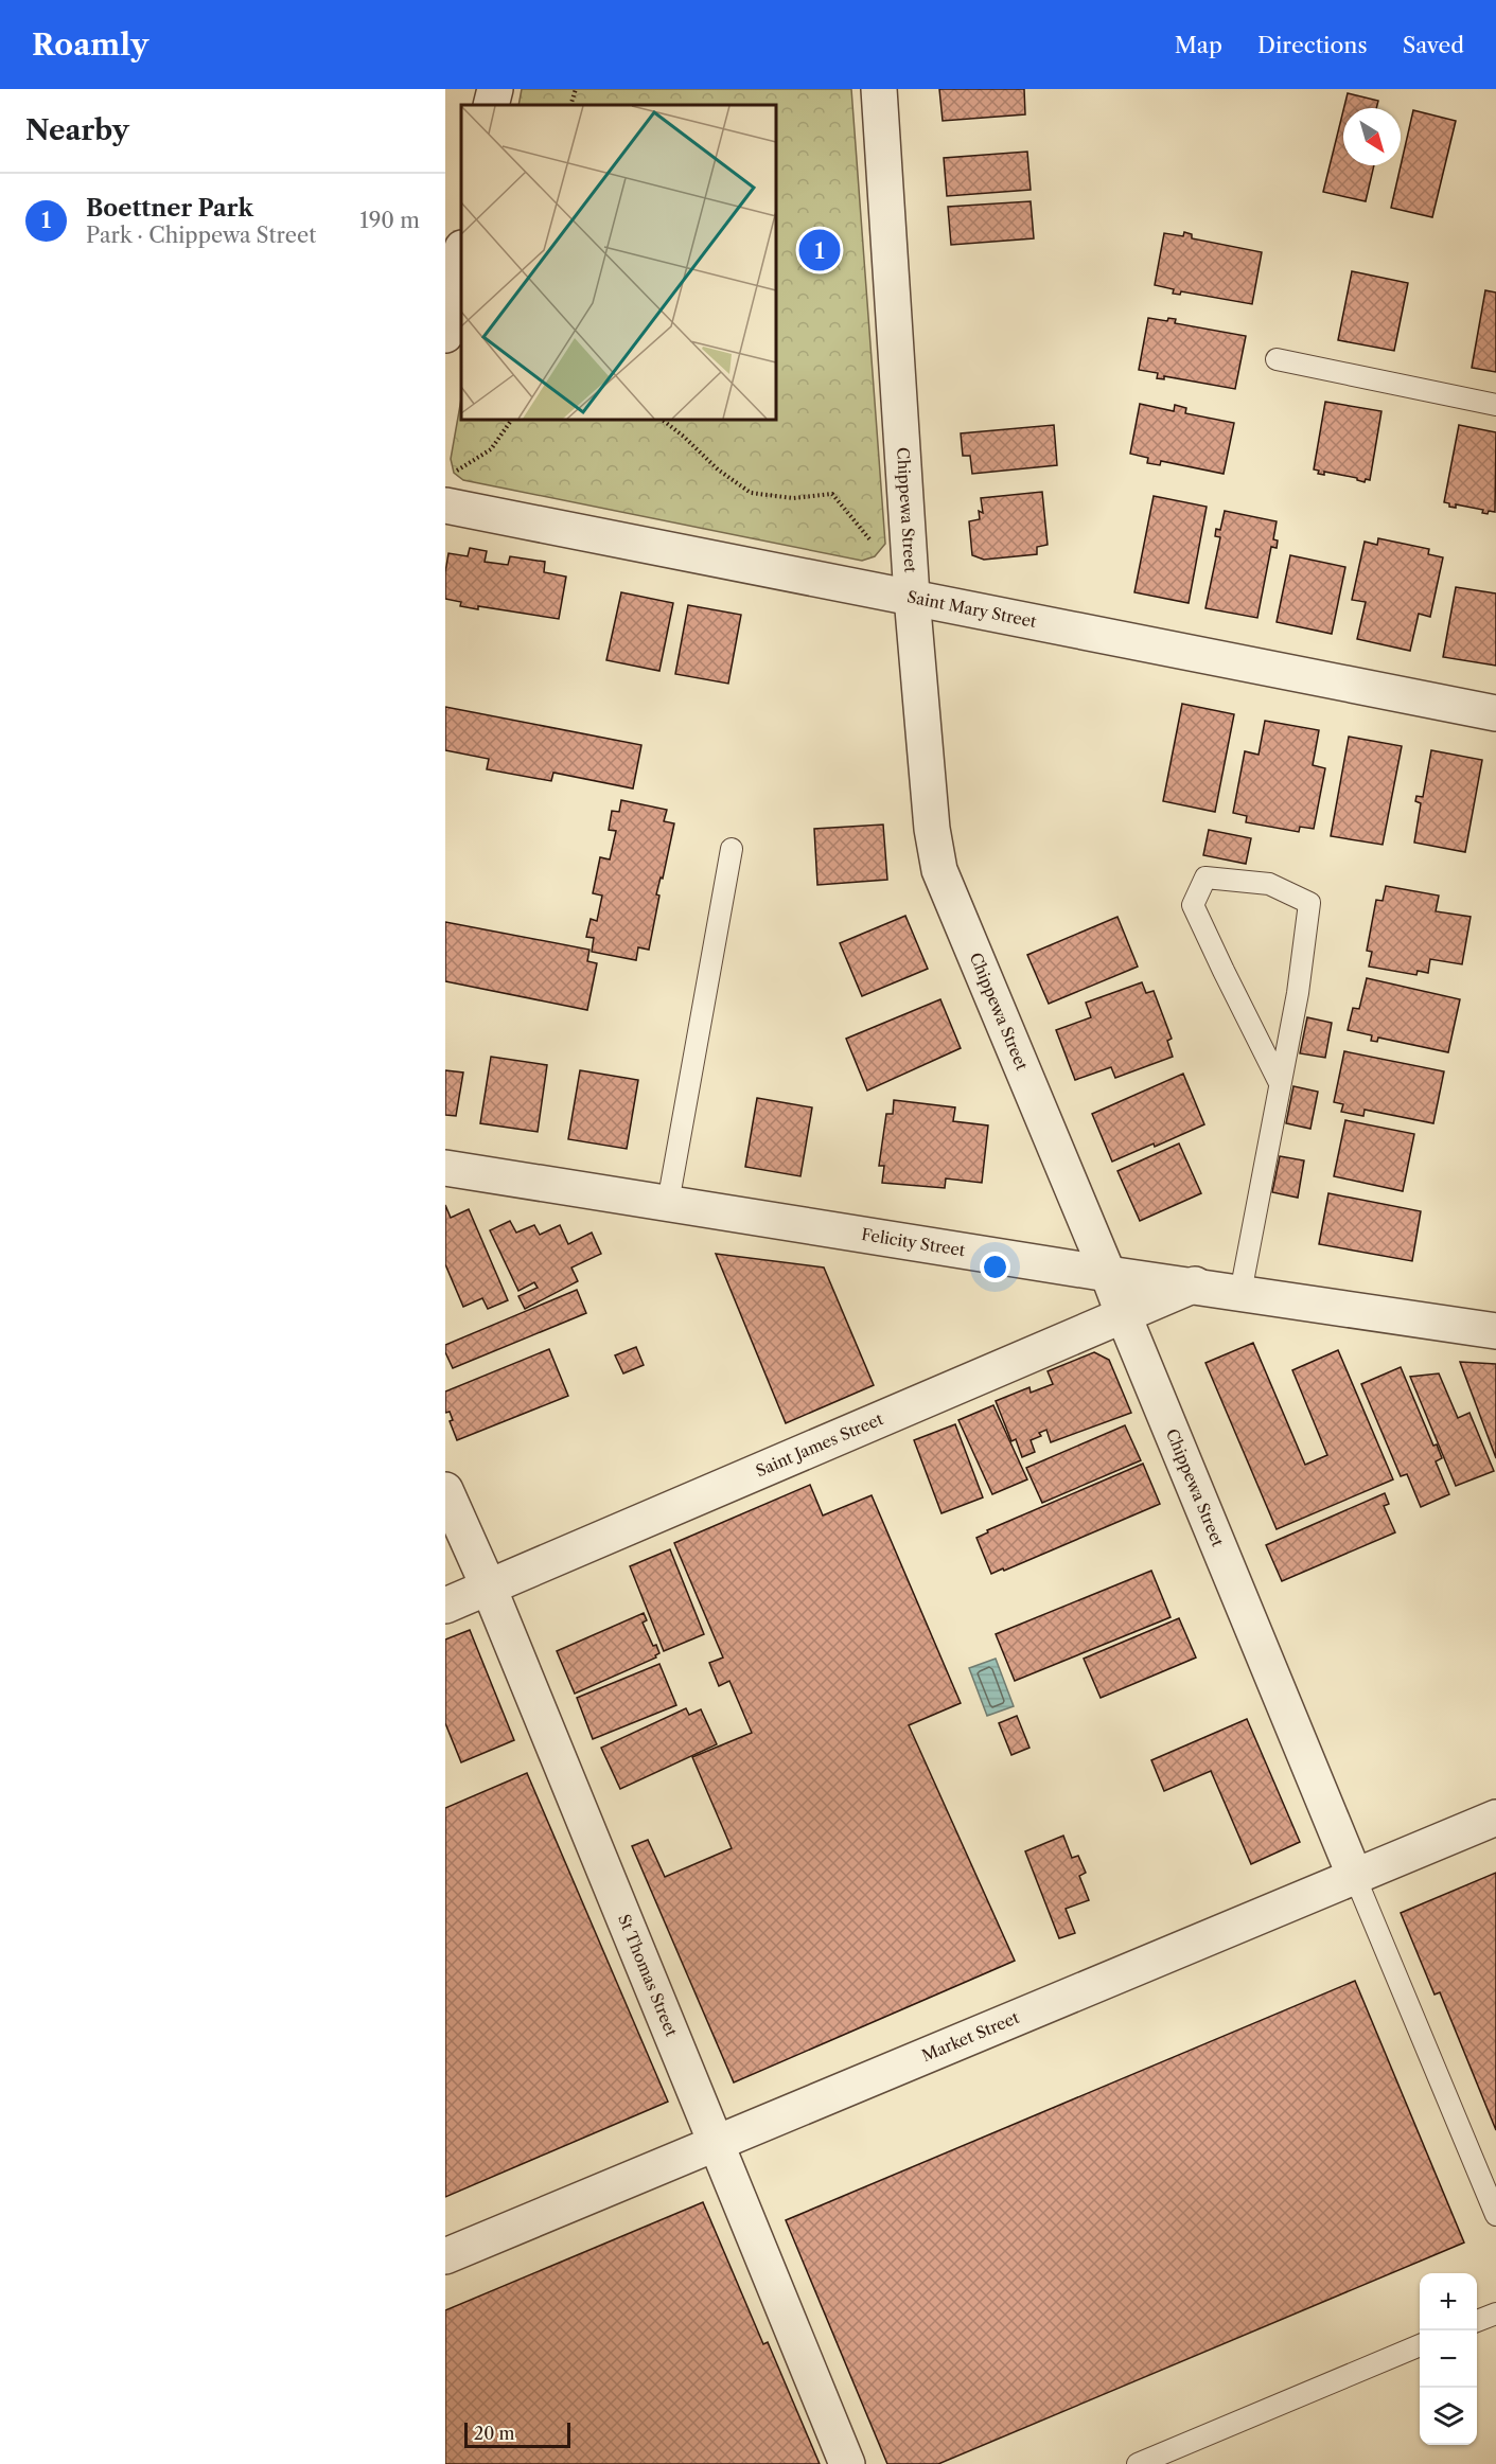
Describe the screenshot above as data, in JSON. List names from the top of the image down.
{
  "streets": {
    "street": [
      "Chippewa Street",
      "Saint Mary Street",
      "Felicity Street",
      "Saint James Street",
      "St Thomas Street",
      "Market Street"
    ]
  },
  "crossings": [
    ["Chippewa Street", "Saint Mary Street"],
    ["Chippewa Street", "Felicity Street"],
    ["Chippewa Street", "Saint James Street"],
    ["Chippewa Street", "Market Street"],
    ["Felicity Street", "Saint James Street"],
    ["Saint James Street", "St Thomas Street"],
    ["St Thomas Street", "Market Street"]
  ],
  "scale_bar": "20 m",
  "north": "bottom right",
  "page": {
    "header": "Roamly",
    "nav": ["Map", "Directions", "Saved"],
    "heading": "Nearby",
    "list": [
      {
        "mark": "1",
        "name": "Boettner Park",
        "note": "Park · Chippewa Street",
        "value": "190 m"
      }
    ],
    "pins": "1",
    "map_buttons": ["+", "−"],
    "scale": "20 m"
  }
}
